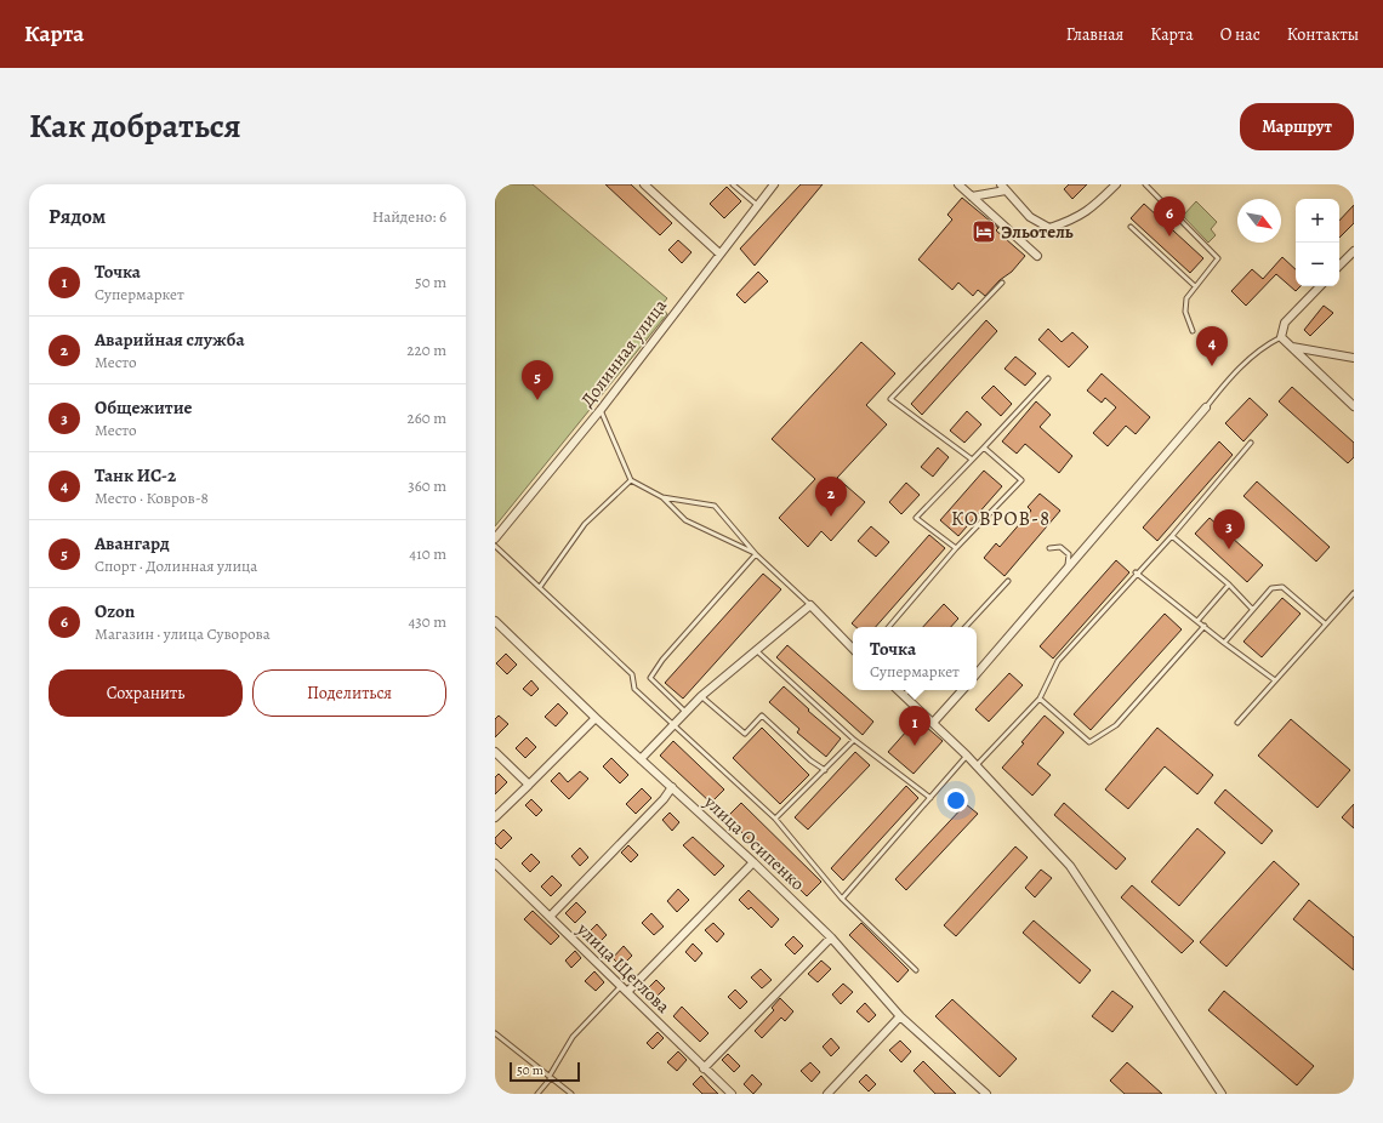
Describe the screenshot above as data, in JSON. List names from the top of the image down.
{
  "streets": {
    "street": ["Долинная улица", "улица Осипенко", "улица Щеглова"]
  },
  "districts": ["КОВРОВ-8"],
  "places": {
    "hotel": ["Эльотель"]
  },
  "scale_bar": "50 m",
  "north": "bottom right",
  "page": {
    "header": "Карта",
    "nav": [
      "Главная",
      "Карта",
      "О нас",
      "Контакты"
    ],
    "title": "Как добраться",
    "buttons": [
      "Маршрут",
      ["Сохранить", "Поделиться"]
    ],
    "heading": ["Рядом", "Найдено: 6"],
    "pins": [
      "6",
      "4",
      "5",
      "2",
      "3",
      "1"
    ],
    "map_buttons": ["+", "−"],
    "list": [
      {
        "mark": "1",
        "name": "Точка",
        "note": "Супермаркет",
        "value": "50 m"
      },
      {
        "mark": "2",
        "name": "Аварийная служба",
        "note": "Место",
        "value": "220 m"
      },
      {
        "mark": "3",
        "name": "Общежитие",
        "note": "Место",
        "value": "260 m"
      },
      {
        "mark": "4",
        "name": "Танк ИС-2",
        "note": "Место · Ковров-8",
        "value": "360 m"
      },
      {
        "mark": "5",
        "name": "Авангард",
        "note": "Спорт · Долинная улица",
        "value": "410 m"
      },
      {
        "mark": "6",
        "name": "Ozon",
        "note": "Магазин · улица Суворова",
        "value": "430 m"
      }
    ],
    "popup": ["Точка", "Супермаркет"],
    "scale": "50 m"
  }
}
